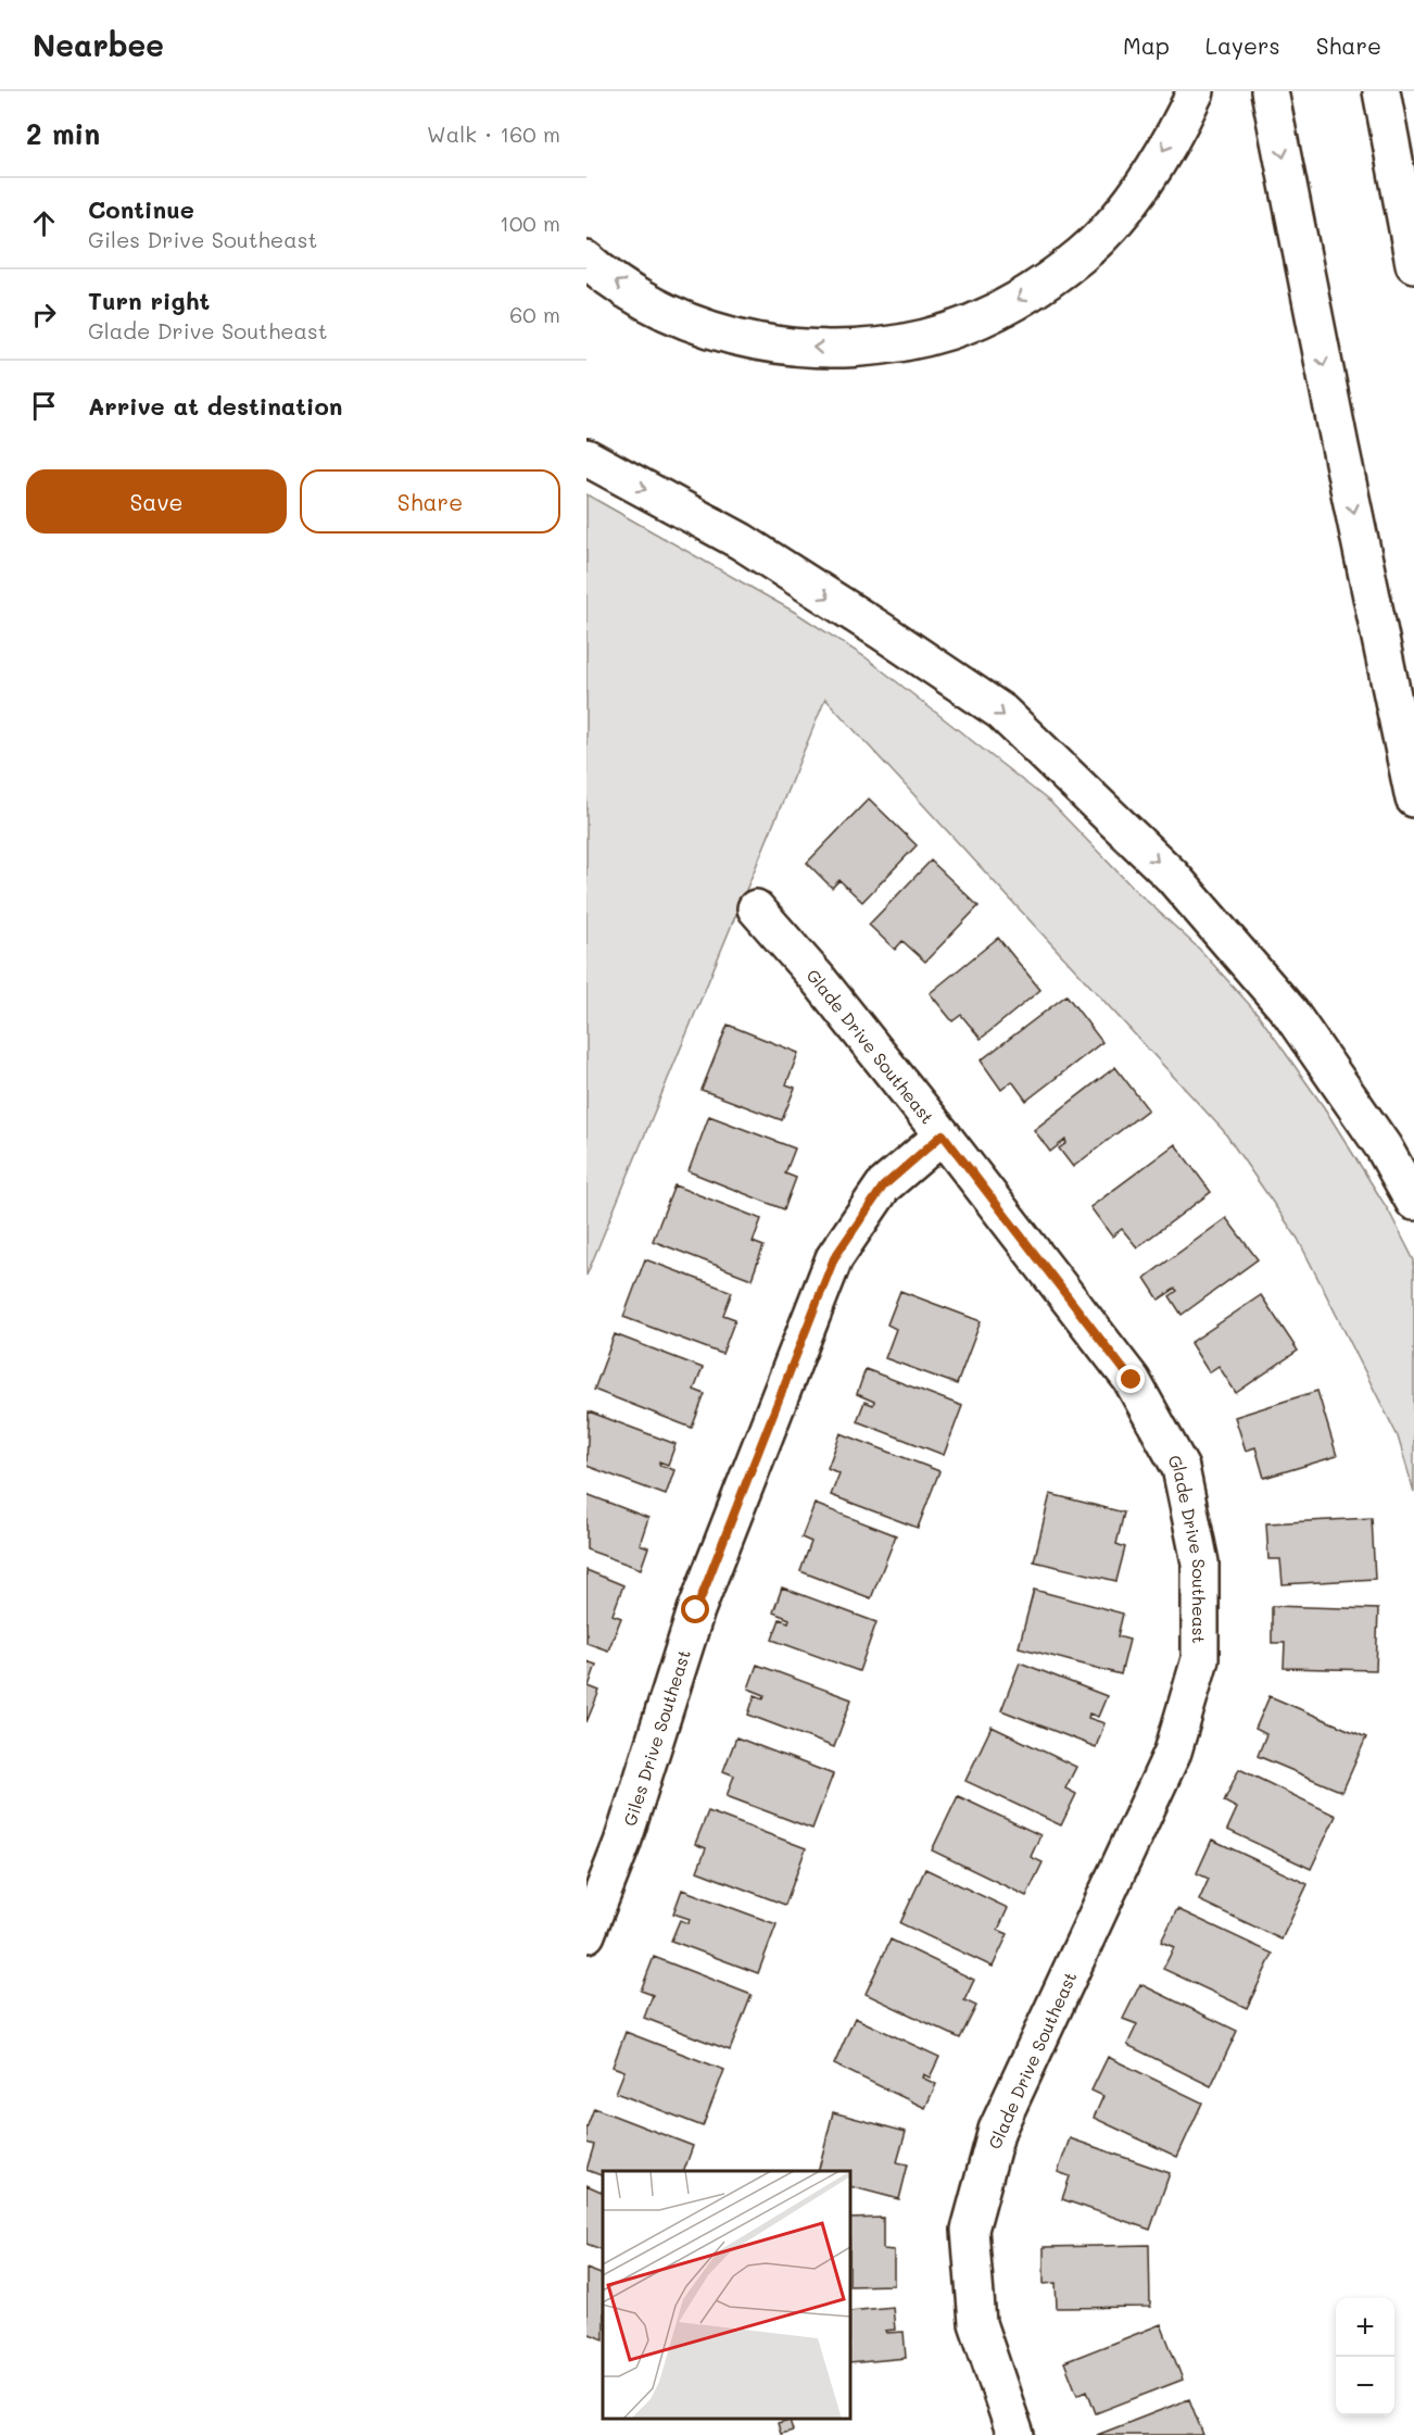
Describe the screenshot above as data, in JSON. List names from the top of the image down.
{
  "streets": {
    "main road": ["Glade Drive Southeast", "Giles Drive Southeast"]
  },
  "crossings": [
    ["Glade Drive Southeast", "Giles Drive Southeast"]
  ],
  "page": {
    "header": "Nearbee",
    "nav": ["Map", "Layers", "Share"],
    "heading": ["2 min", "Walk · 160 m"],
    "list": [
      ["Continue", "Giles Drive Southeast", "100 m"],
      ["Turn right", "Glade Drive Southeast", "60 m"],
      "Arrive at destination"
    ],
    "buttons": ["Save", "Share"],
    "map_buttons": ["+", "−"]
  }
}
